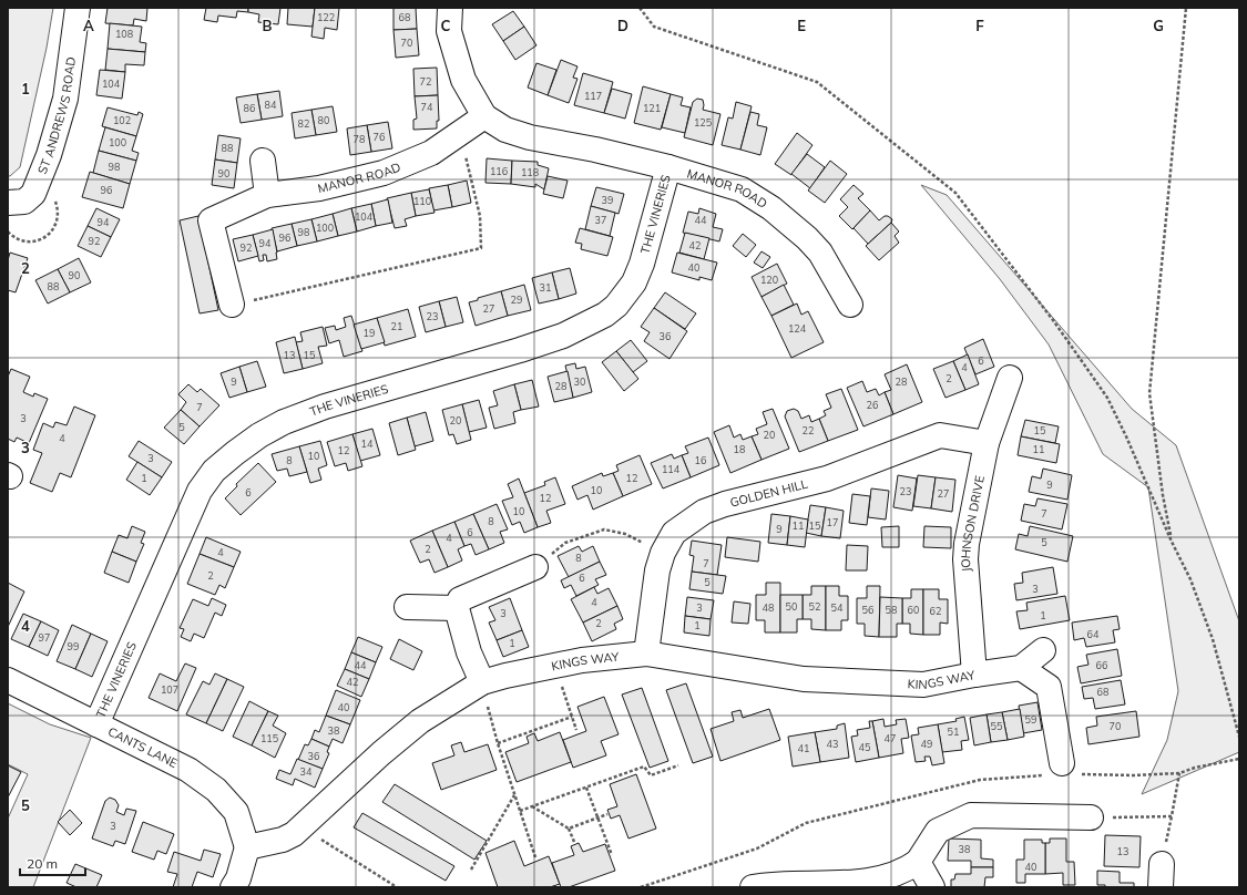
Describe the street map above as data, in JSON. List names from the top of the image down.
{
  "streets": {
    "street": [
      "ST ANDREWS ROAD",
      "MANOR ROAD",
      "THE VINERIES",
      "GOLDEN HILL",
      "JOHNSON DRIVE",
      "KINGS WAY",
      "CANTS LANE"
    ]
  },
  "crossings": [
    ["MANOR ROAD", "THE VINERIES"],
    ["THE VINERIES", "CANTS LANE"],
    ["GOLDEN HILL", "JOHNSON DRIVE"],
    ["GOLDEN HILL", "KINGS WAY"],
    ["JOHNSON DRIVE", "KINGS WAY"],
    ["KINGS WAY", "CANTS LANE"]
  ],
  "house_numbers": [
    "122",
    "68",
    "108",
    "70",
    "72",
    "104",
    "117",
    "84",
    "74",
    "86",
    "121",
    "102",
    "80",
    "125",
    "82",
    "76",
    "78",
    "100",
    "88",
    "98",
    "116",
    "118",
    "90",
    "96",
    "39",
    "110",
    "104",
    "37",
    "44",
    "94",
    "100",
    "98",
    "96",
    "92",
    "94",
    "42",
    "92",
    "40",
    "90",
    "120",
    "88",
    "31",
    "29",
    "27",
    "23",
    "21",
    "124",
    "19",
    "36",
    "13",
    "15",
    "6",
    "4",
    "2",
    "9",
    "30",
    "28",
    "28",
    "26",
    "7",
    "3",
    "20",
    "5",
    "22",
    "15",
    "20",
    "4",
    "14",
    "18",
    "11",
    "12",
    "10",
    "3",
    "8",
    "16",
    "114",
    "1",
    "12",
    "9",
    "10",
    "23",
    "6",
    "27",
    "12",
    "10",
    "7",
    "8",
    "17",
    "11",
    "15",
    "9",
    "6",
    "4",
    "5",
    "2",
    "4",
    "8",
    "7",
    "2",
    "6",
    "5",
    "3",
    "4",
    "50",
    "52",
    "3",
    "48",
    "54",
    "56",
    "58",
    "60",
    "62",
    "3",
    "1",
    "2",
    "1",
    "64",
    "97",
    "1",
    "99",
    "44",
    "66",
    "42",
    "107",
    "68",
    "40",
    "59",
    "55",
    "70",
    "38",
    "51",
    "115",
    "47",
    "43",
    "49",
    "45",
    "41",
    "36",
    "34",
    "3",
    "38",
    "13",
    "40"
  ],
  "scale_bar": "20 m",
  "grid": {
    "columns": [
      "A",
      "B",
      "C",
      "D",
      "E",
      "F",
      "G"
    ],
    "rows": [
      "1",
      "2",
      "3",
      "4",
      "5"
    ]
  }
}
